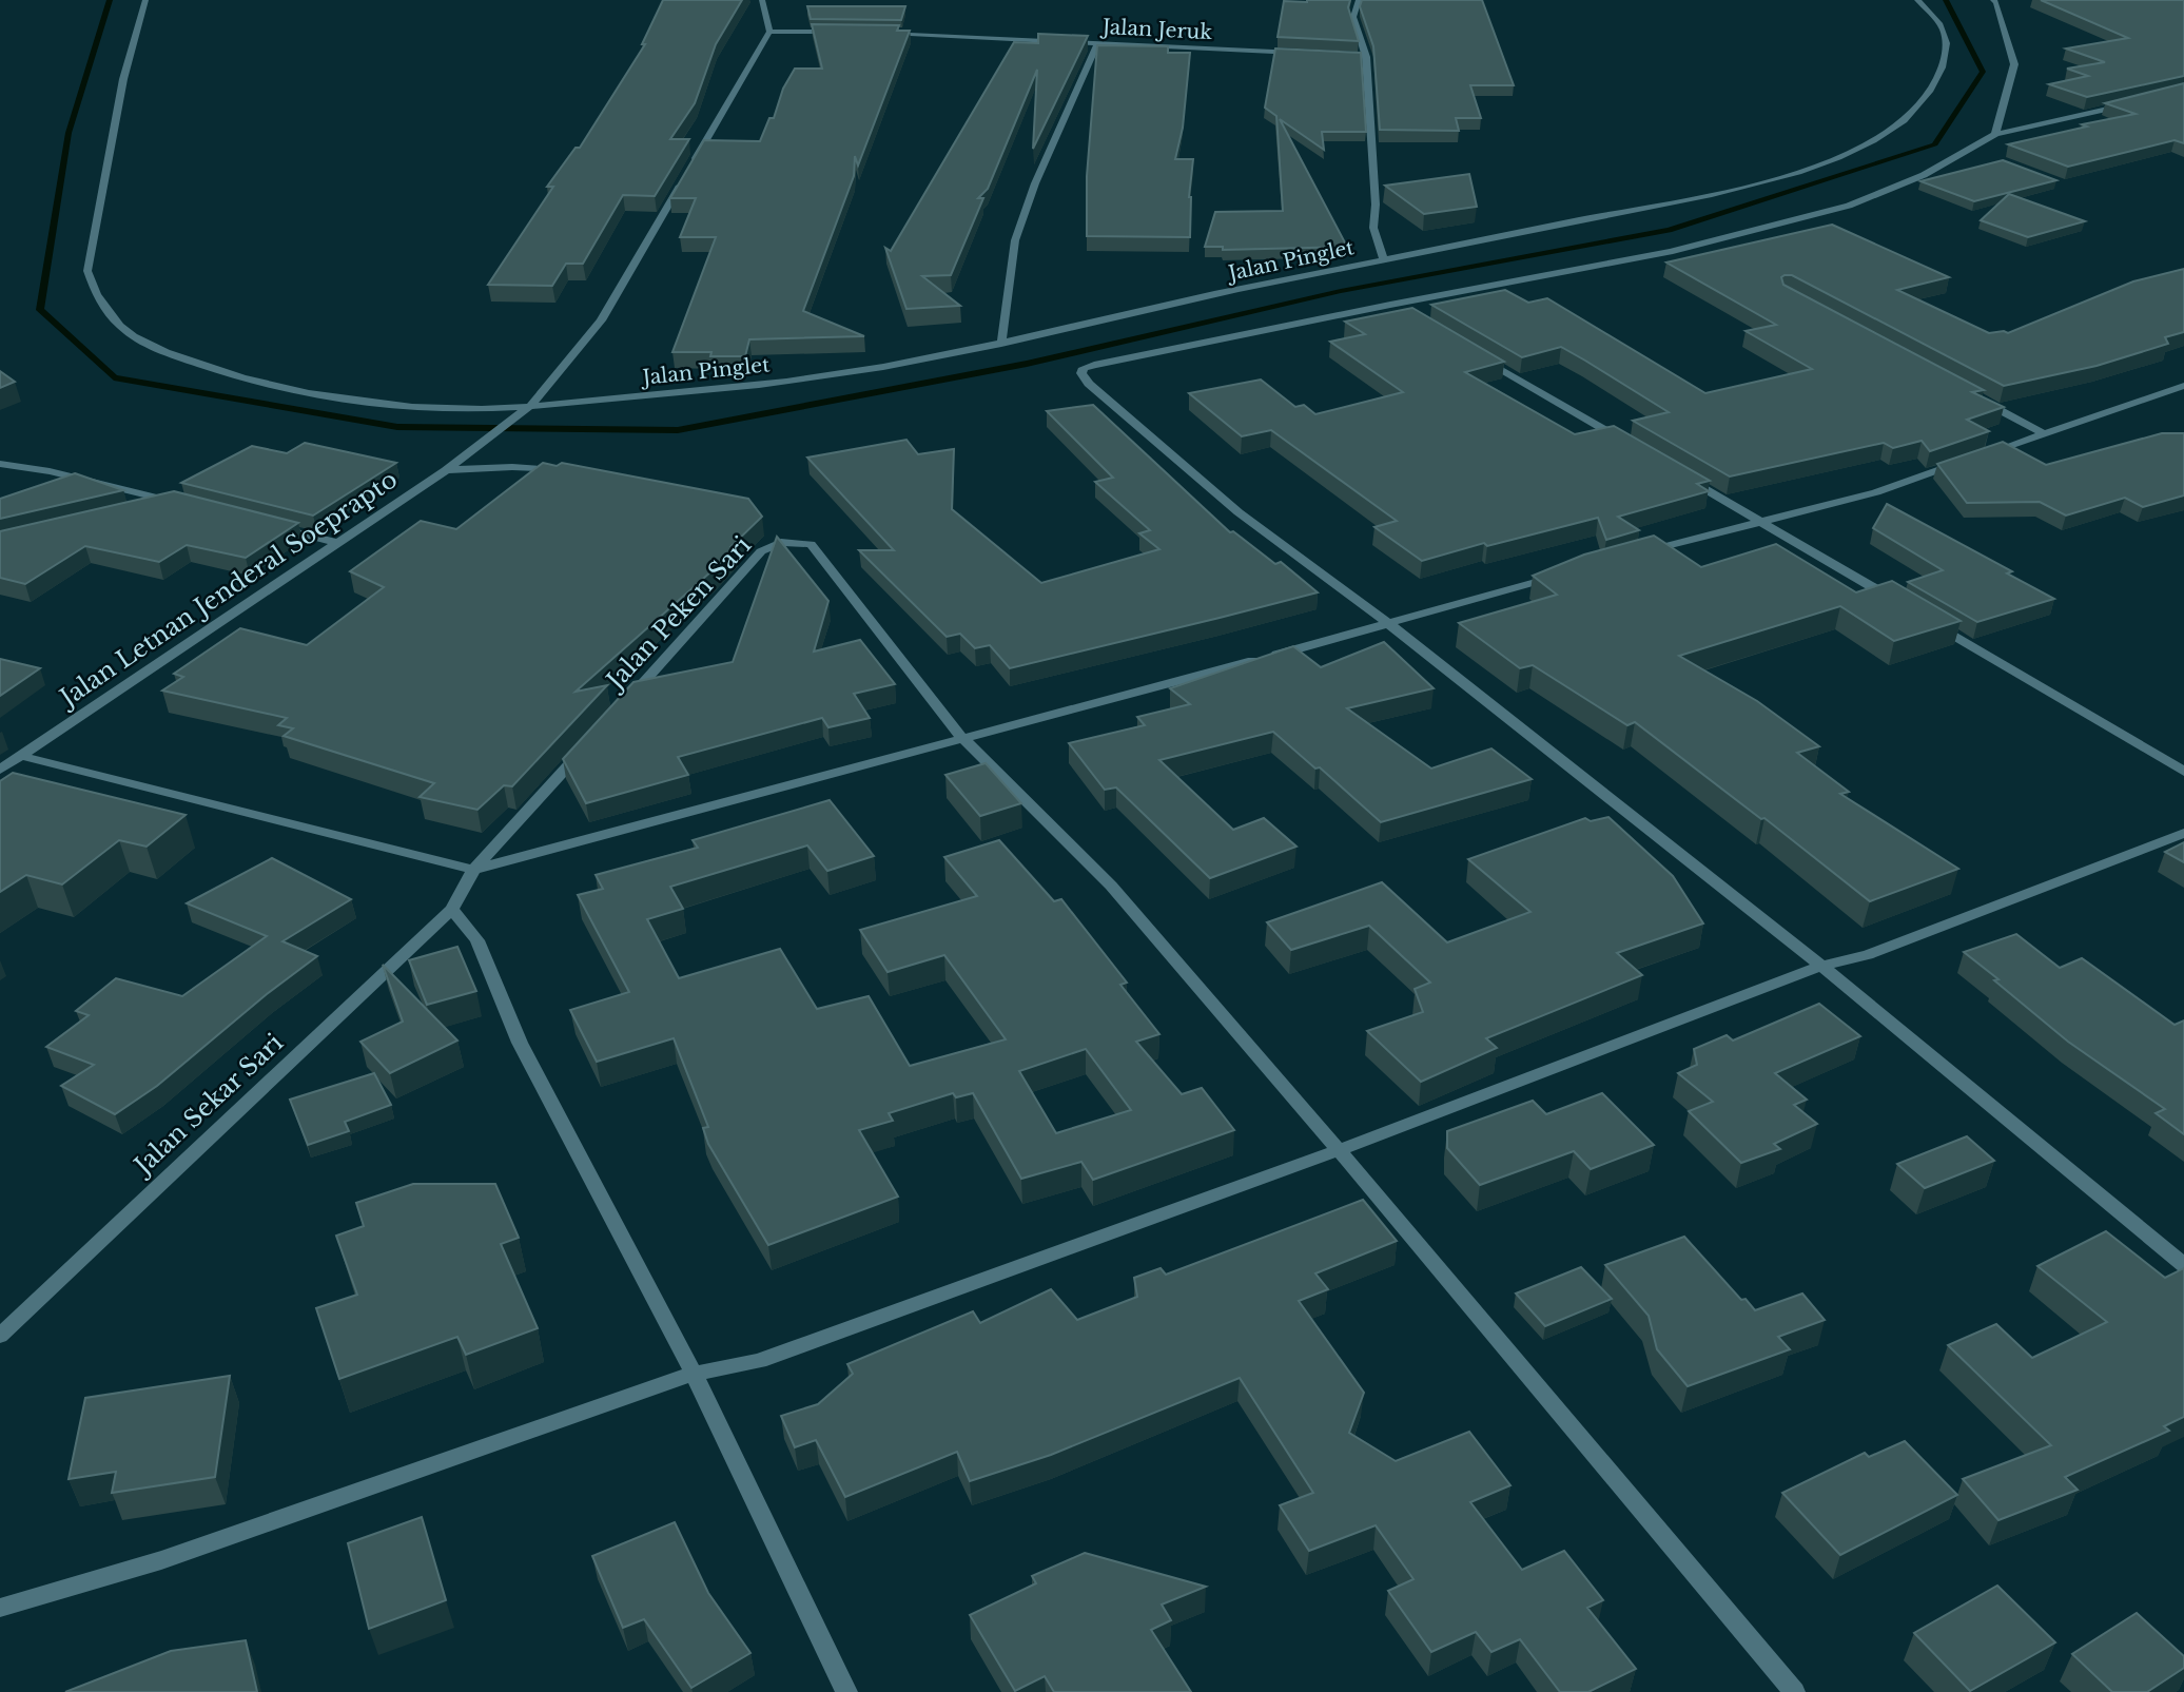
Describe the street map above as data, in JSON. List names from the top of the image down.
{
  "streets": {
    "street": [
      "Jalan Jeruk",
      "Jalan Pinglet",
      "Jalan Letnan Jenderal Soeprapto",
      "Jalan Peken Sari",
      "Jalan Sekar Sari"
    ]
  },
  "crossings": [
    ["Jalan Pinglet", "Jalan Letnan Jenderal Soeprapto"]
  ]
}
